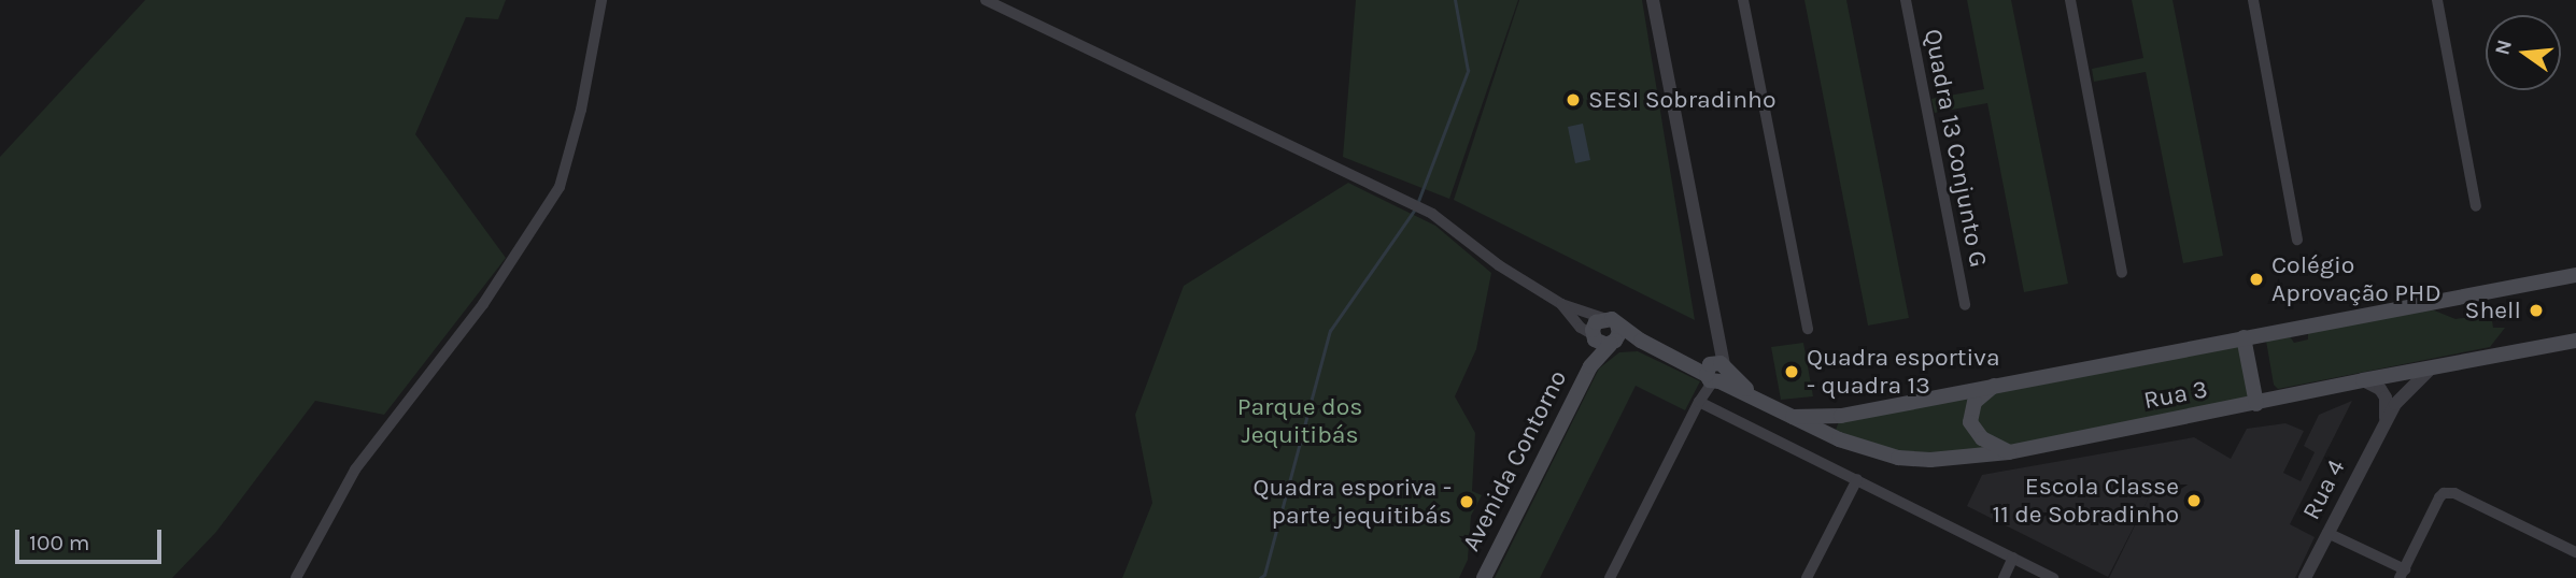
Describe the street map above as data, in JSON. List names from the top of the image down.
{
  "streets": {
    "main road": ["Rua 3", "Avenida Contorno"],
    "street": ["Quadra 13 Conjunto G", "Rua 4"]
  },
  "crossings": [
    ["Rua 3", "Rua 4"]
  ],
  "parks": ["Parque dos Jequitibás"],
  "places": [
    "SESI Sobradinho",
    "Colégio Aprovação PHD",
    "Shell",
    "Quadra esportiva - quadra 13",
    "Escola Classe 11 de Sobradinho",
    "Quadra esporiva - parte jequitibás"
  ],
  "scale_bar": "100 m",
  "north": "left"
}
